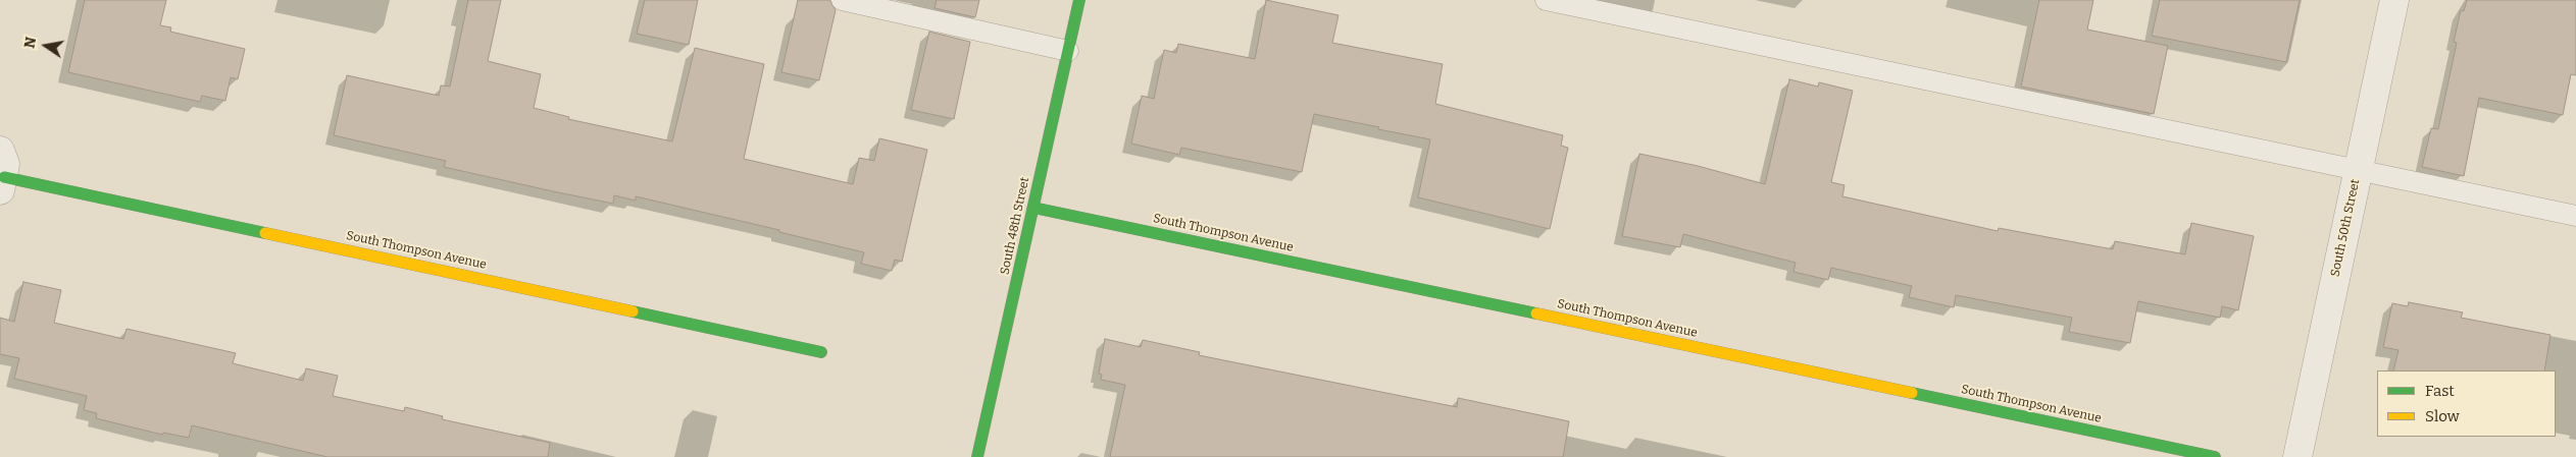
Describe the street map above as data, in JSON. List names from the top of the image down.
{
  "streets": {
    "street": ["South 48th Street", "South 50th Street", "South Thompson Avenue"]
  },
  "crossings": [
    ["South 48th Street", "South Thompson Avenue"]
  ],
  "legend": ["Fast", "Slow"],
  "north": "left"
}
